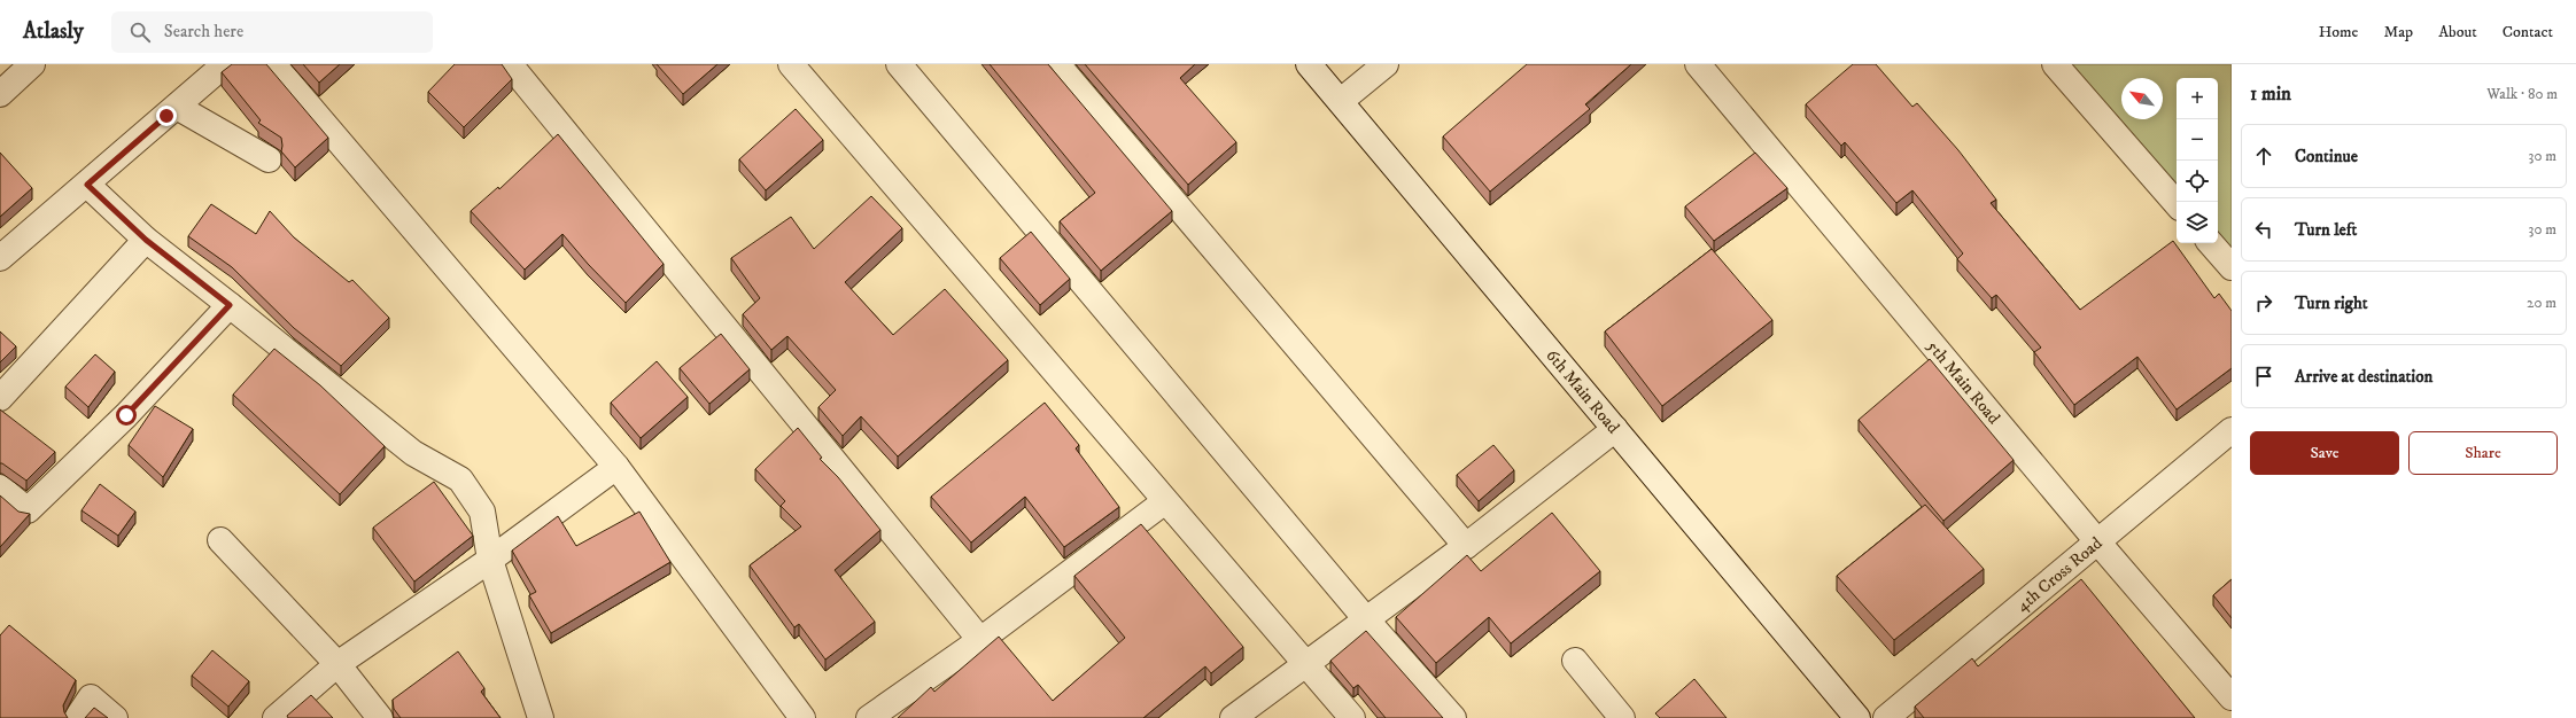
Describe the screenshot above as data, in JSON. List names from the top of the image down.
{
  "streets": {
    "street": ["5th Main Road", "6th Main Road", "4th Cross Road"]
  },
  "crossings": [
    ["5th Main Road", "4th Cross Road"]
  ],
  "north": "top left",
  "page": {
    "header": "Atlasly",
    "search": "Search here",
    "nav": [
      "Home",
      "Map",
      "About",
      "Contact"
    ],
    "heading": ["1 min", "Walk · 80 m"],
    "map_buttons": ["+", "−"],
    "list": [
      ["Continue", "30 m"],
      ["Turn left", "30 m"],
      ["Turn right", "20 m"],
      "Arrive at destination"
    ],
    "buttons": ["Save", "Share"]
  }
}
